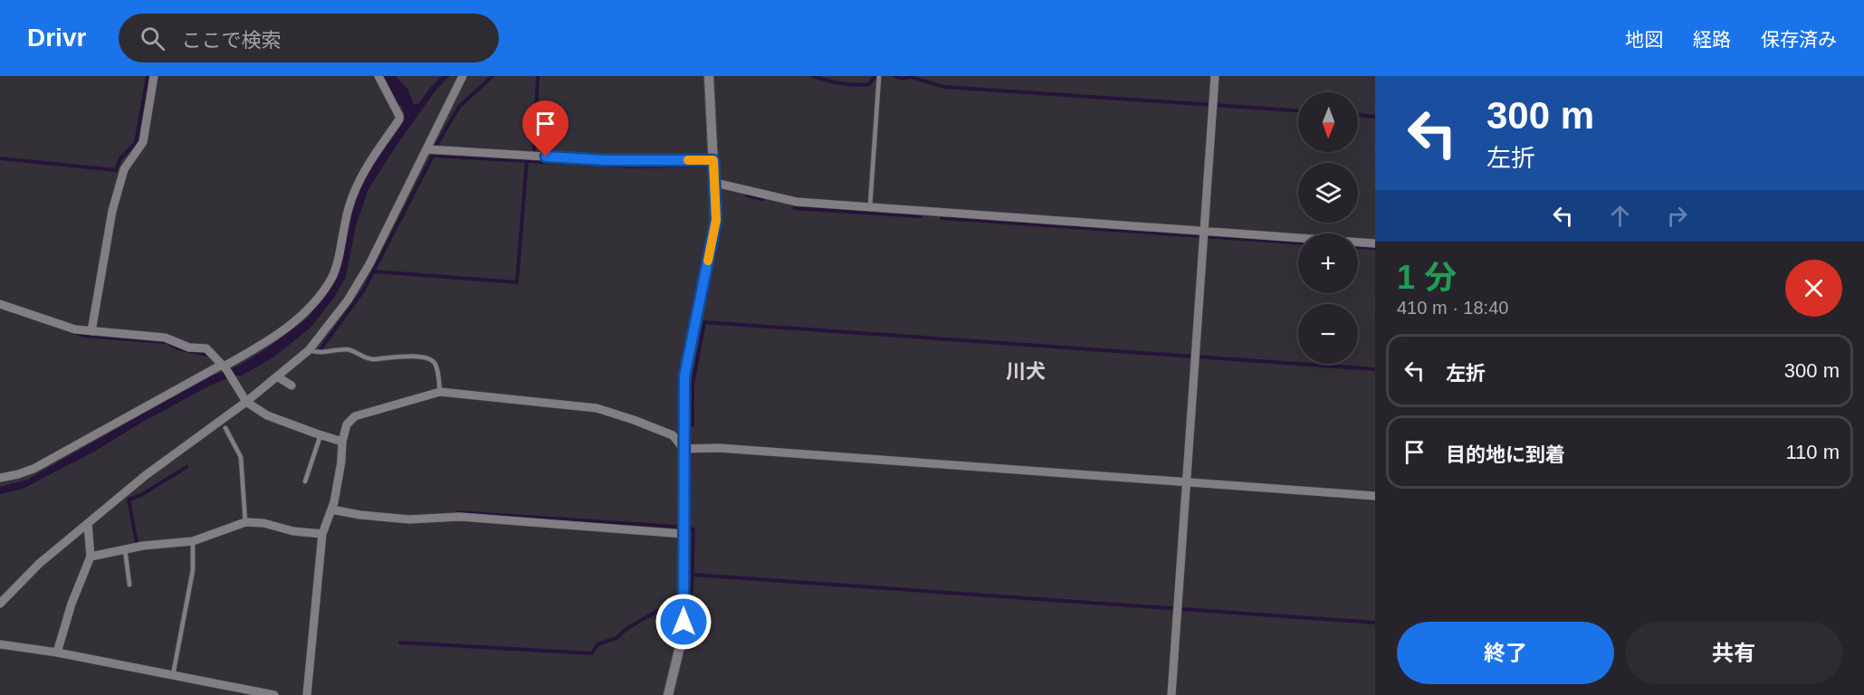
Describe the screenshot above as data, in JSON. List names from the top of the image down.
{
  "districts": ["川犬"],
  "north": "bottom",
  "page": {
    "header": "Drivr",
    "search": "ここで検索",
    "nav": ["地図", "経路", "保存済み"],
    "turn": ["300 m", "左折"],
    "map_buttons": ["+", "−"],
    "heading": ["1 分", "410 m · 18:40"],
    "list": [
      {
        "name": "左折",
        "value": "300 m"
      },
      {
        "name": "目的地に到着",
        "value": "110 m"
      }
    ],
    "buttons": ["終了", "共有"]
  }
}
